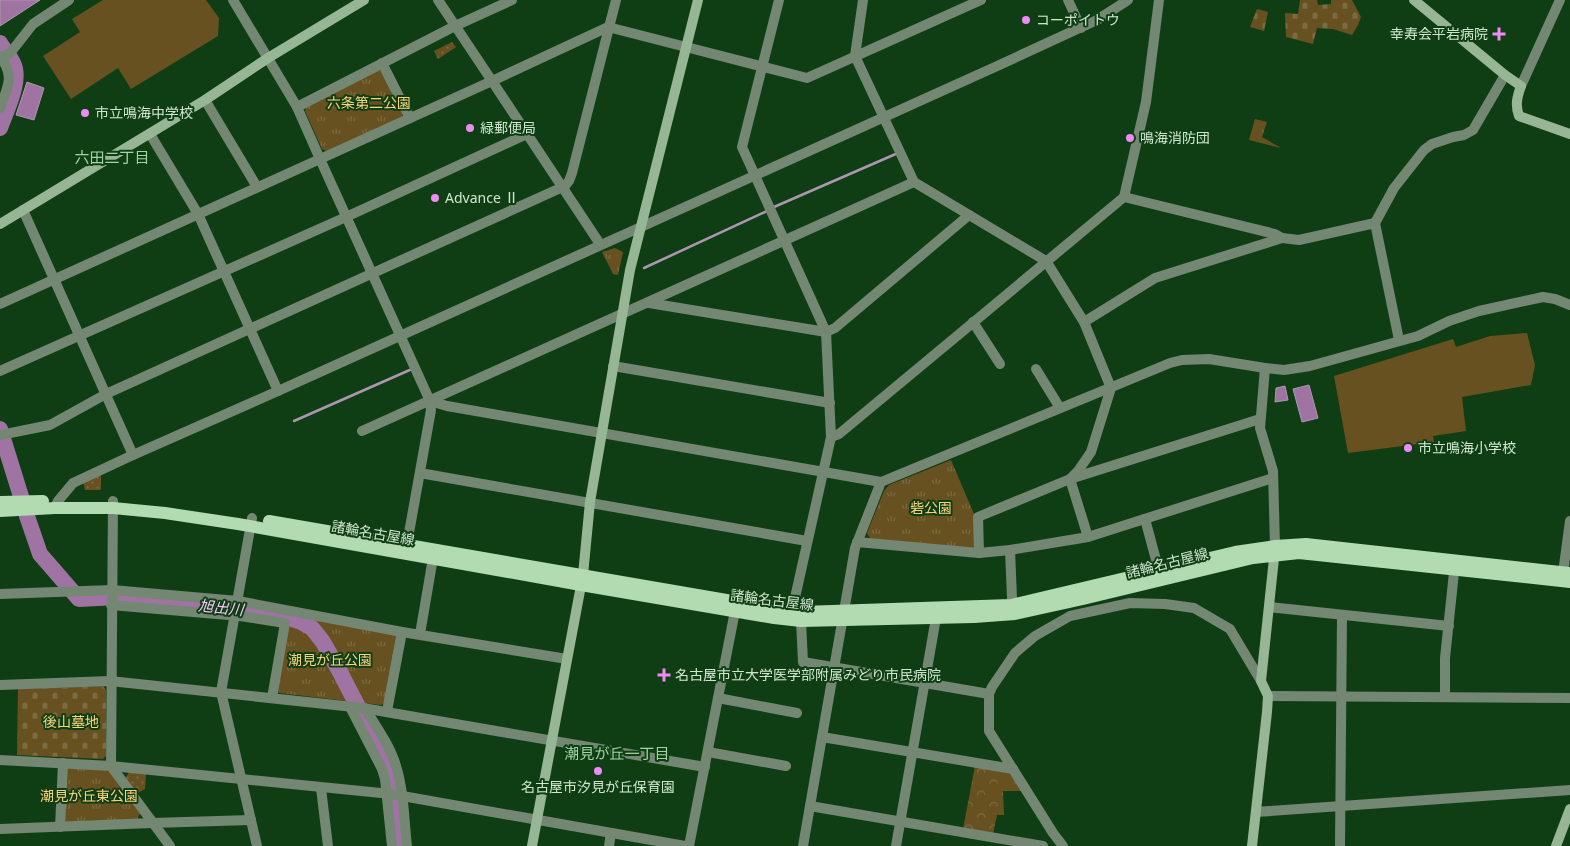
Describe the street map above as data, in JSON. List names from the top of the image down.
{
  "streets": {
    "main road": ["諸輪名古屋線"]
  },
  "districts": ["六田二丁目", "潮見が丘一丁目"],
  "water": ["旭出川"],
  "parks": [
    "六条第二公園",
    "砦公園",
    "潮見が丘公園",
    "後山墓地",
    "潮見が丘東公園"
  ],
  "places": {
    "other": [
      "コーポイトウ",
      "市立鳴海中学校",
      "緑郵便局",
      "鳴海消防団",
      "Advance Ⅱ",
      "市立鳴海小学校",
      "名古屋市汐見が丘保育園"
    ],
    "health": ["幸寿会平岩病院", "名古屋市立大学医学部附属みどり市民病院"]
  }
}
